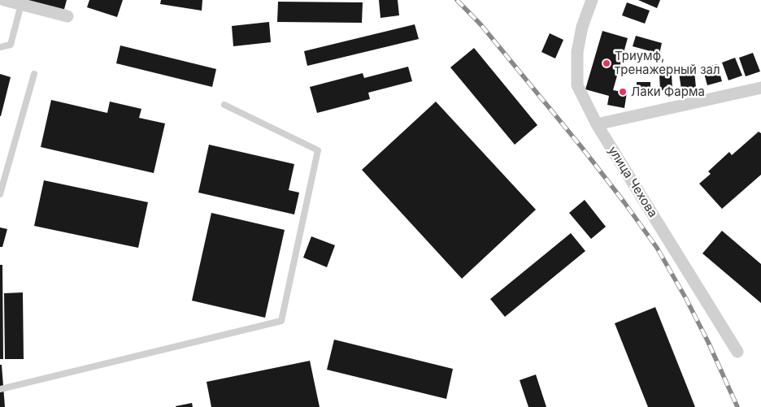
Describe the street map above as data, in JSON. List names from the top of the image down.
{
  "streets": {
    "street": ["улица Чехова"]
  },
  "places": ["Триумф, тренажерный зал", "Лаки Фарма"]
}
